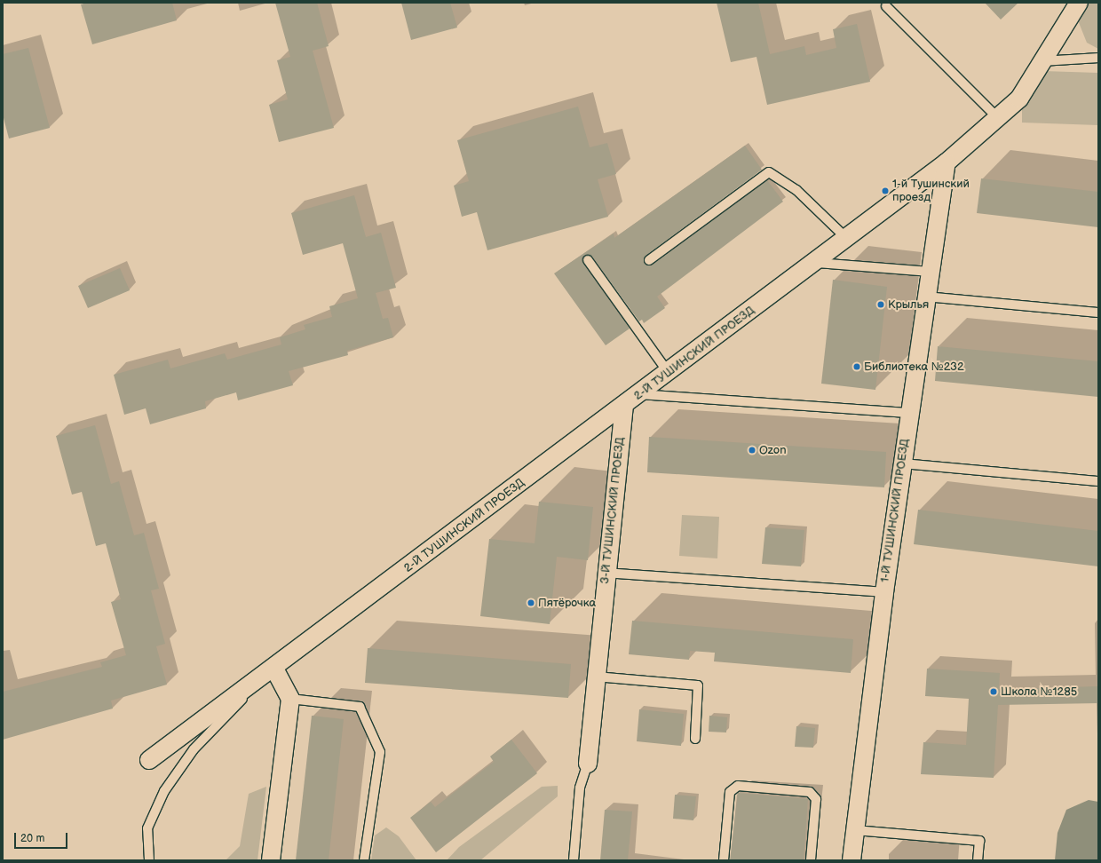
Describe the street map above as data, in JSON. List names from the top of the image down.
{
  "streets": {
    "street": ["2-Й ТУШИНСКИЙ ПРОЕЗД", "3-Й ТУШИНСКИЙ ПРОЕЗД", "1-Й ТУШИНСКИЙ ПРОЕЗД"]
  },
  "crossings": [
    ["2-Й ТУШИНСКИЙ ПРОЕЗД", "3-Й ТУШИНСКИЙ ПРОЕЗД"],
    ["2-Й ТУШИНСКИЙ ПРОЕЗД", "1-Й ТУШИНСКИЙ ПРОЕЗД"]
  ],
  "places": [
    "1-й Тушинский проезд",
    "Крылья",
    "Библиотека №232",
    "Ozon",
    "Пятёрочка",
    "Школа №1285"
  ],
  "scale_bar": "20 m"
}
